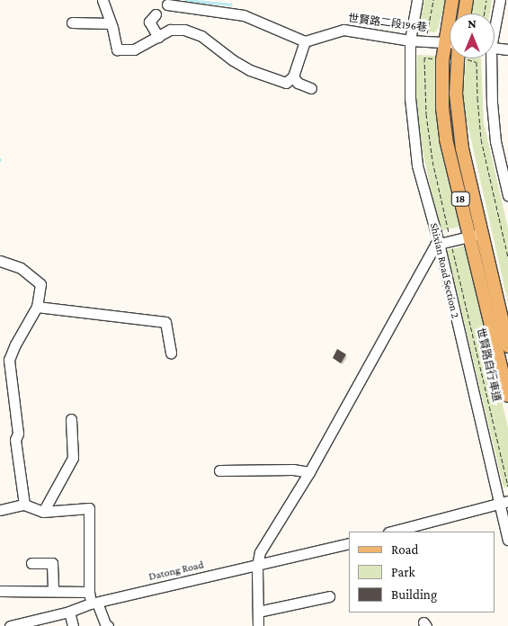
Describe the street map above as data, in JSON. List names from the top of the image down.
{
  "streets": {
    "main road": ["18"],
    "street": ["世賢路二段196巷", "Shixian Road Section 2", "Datong Road"],
    "path": ["世賢路自行車道"]
  },
  "crossings": [
    ["世賢路二段196巷", "18"],
    ["世賢路二段196巷", "Shixian Road Section 2"]
  ],
  "legend": ["Road", "Park", "Building"],
  "north": "top"
}
